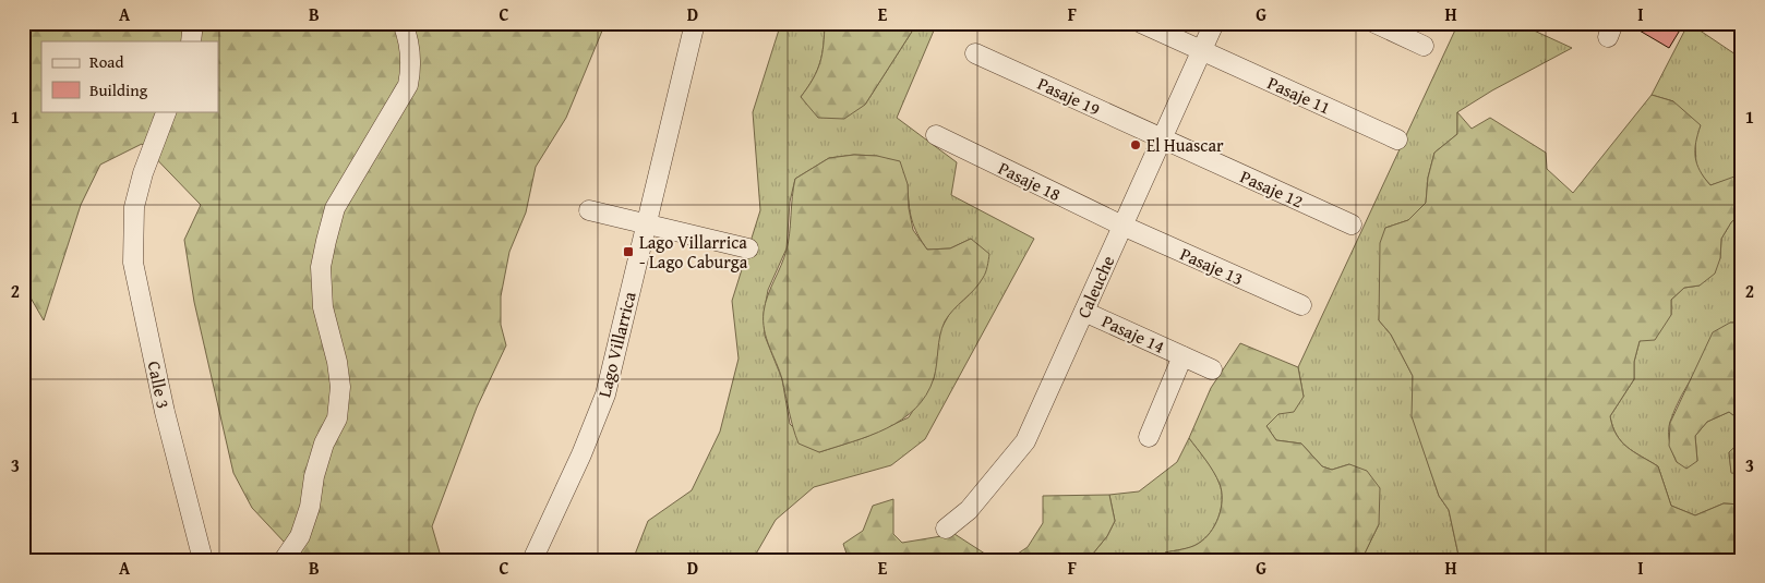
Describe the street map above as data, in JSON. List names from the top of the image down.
{
  "streets": {
    "street": [
      "Pasaje 11",
      "Pasaje 19",
      "Pasaje 18",
      "Pasaje 12",
      "Pasaje 13",
      "Caleuche",
      "Pasaje 14",
      "Lago Villarrica",
      "Calle 3"
    ]
  },
  "crossings": [
    ["Pasaje 11", "Caleuche"],
    ["Pasaje 19", "Pasaje 12"],
    ["Pasaje 19", "Caleuche"],
    ["Pasaje 18", "Pasaje 13"],
    ["Pasaje 18", "Caleuche"],
    ["Pasaje 12", "Caleuche"],
    ["Pasaje 13", "Caleuche"],
    ["Caleuche", "Pasaje 14"]
  ],
  "places": {
    "other": ["El Huascar"],
    "transit": ["Lago Villarrica - Lago Caburga"]
  },
  "legend": ["Road", "Building"],
  "grid": {
    "columns": [
      "A",
      "B",
      "C",
      "D",
      "E",
      "F",
      "G",
      "H",
      "I"
    ],
    "rows": ["1", "2", "3"]
  }
}
